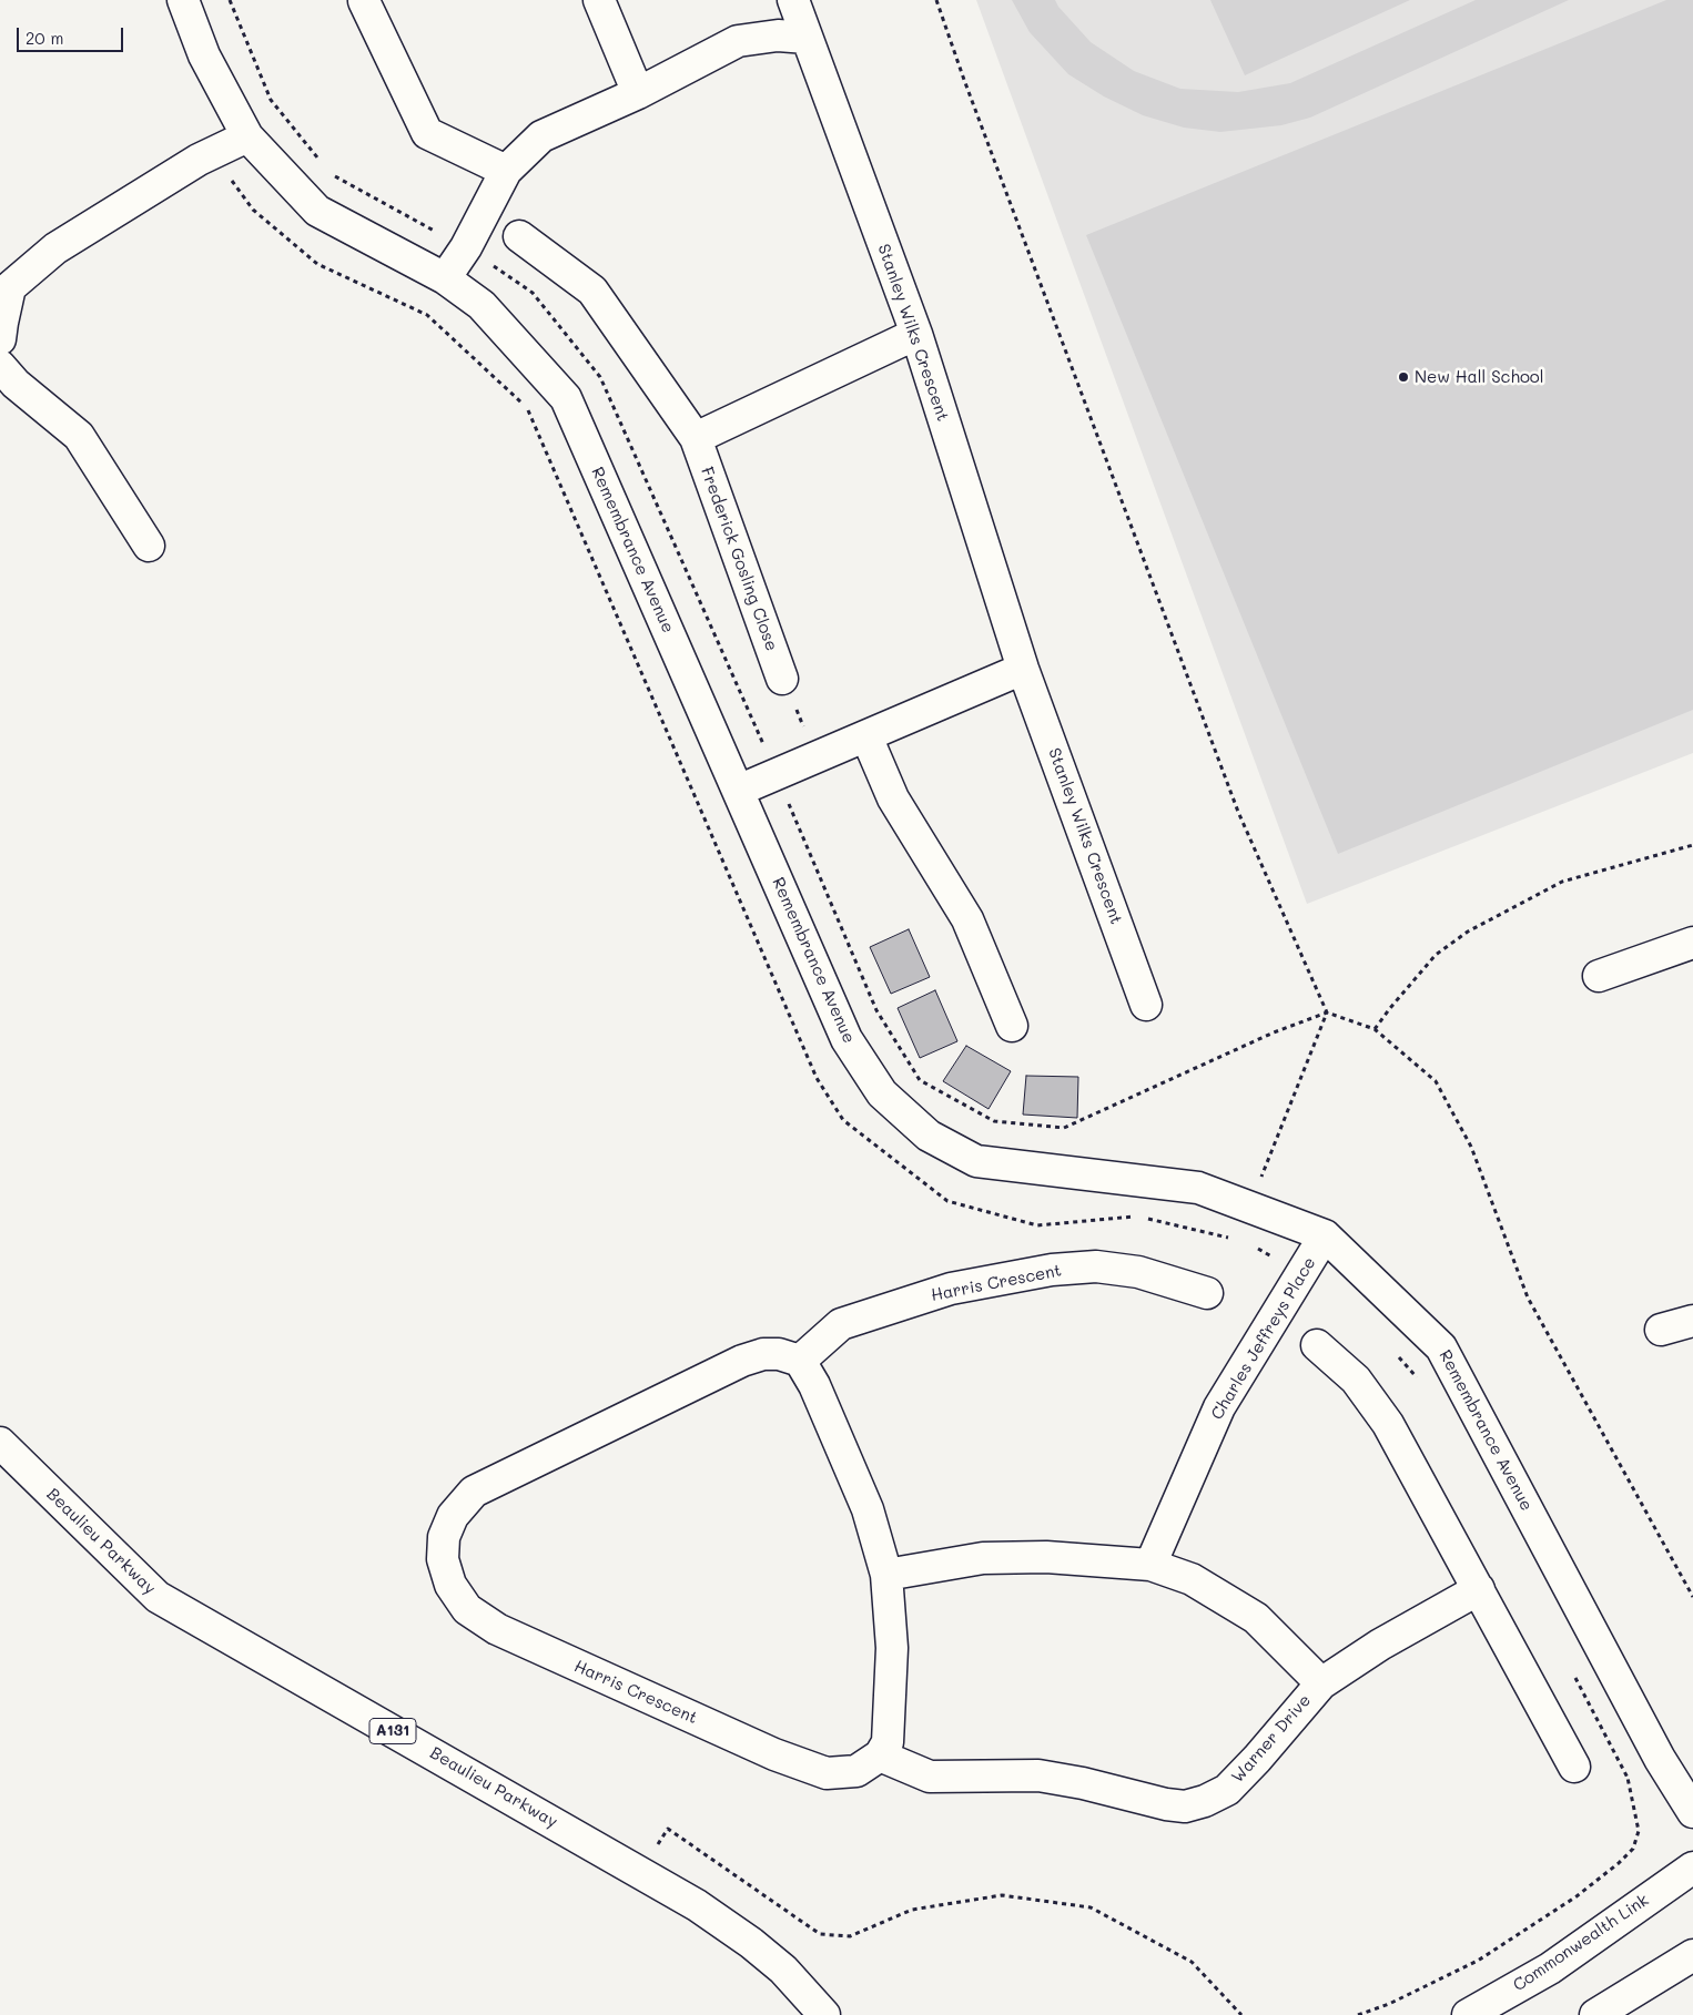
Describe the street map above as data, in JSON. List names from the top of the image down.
{
  "streets": {
    "main road": [
      "Stanley Wilks Crescent",
      "Remembrance Avenue",
      "Frederick Gosling Close",
      "Harris Crescent",
      "Charles Jeffreys Place",
      "Beaulieu Parkway",
      "A131",
      "Warner Drive",
      "Commonwealth Link"
    ]
  },
  "crossings": [
    ["Remembrance Avenue", "Charles Jeffreys Place"],
    ["Harris Crescent", "Warner Drive"]
  ],
  "places": ["New Hall School"],
  "scale_bar": "20 m"
}
